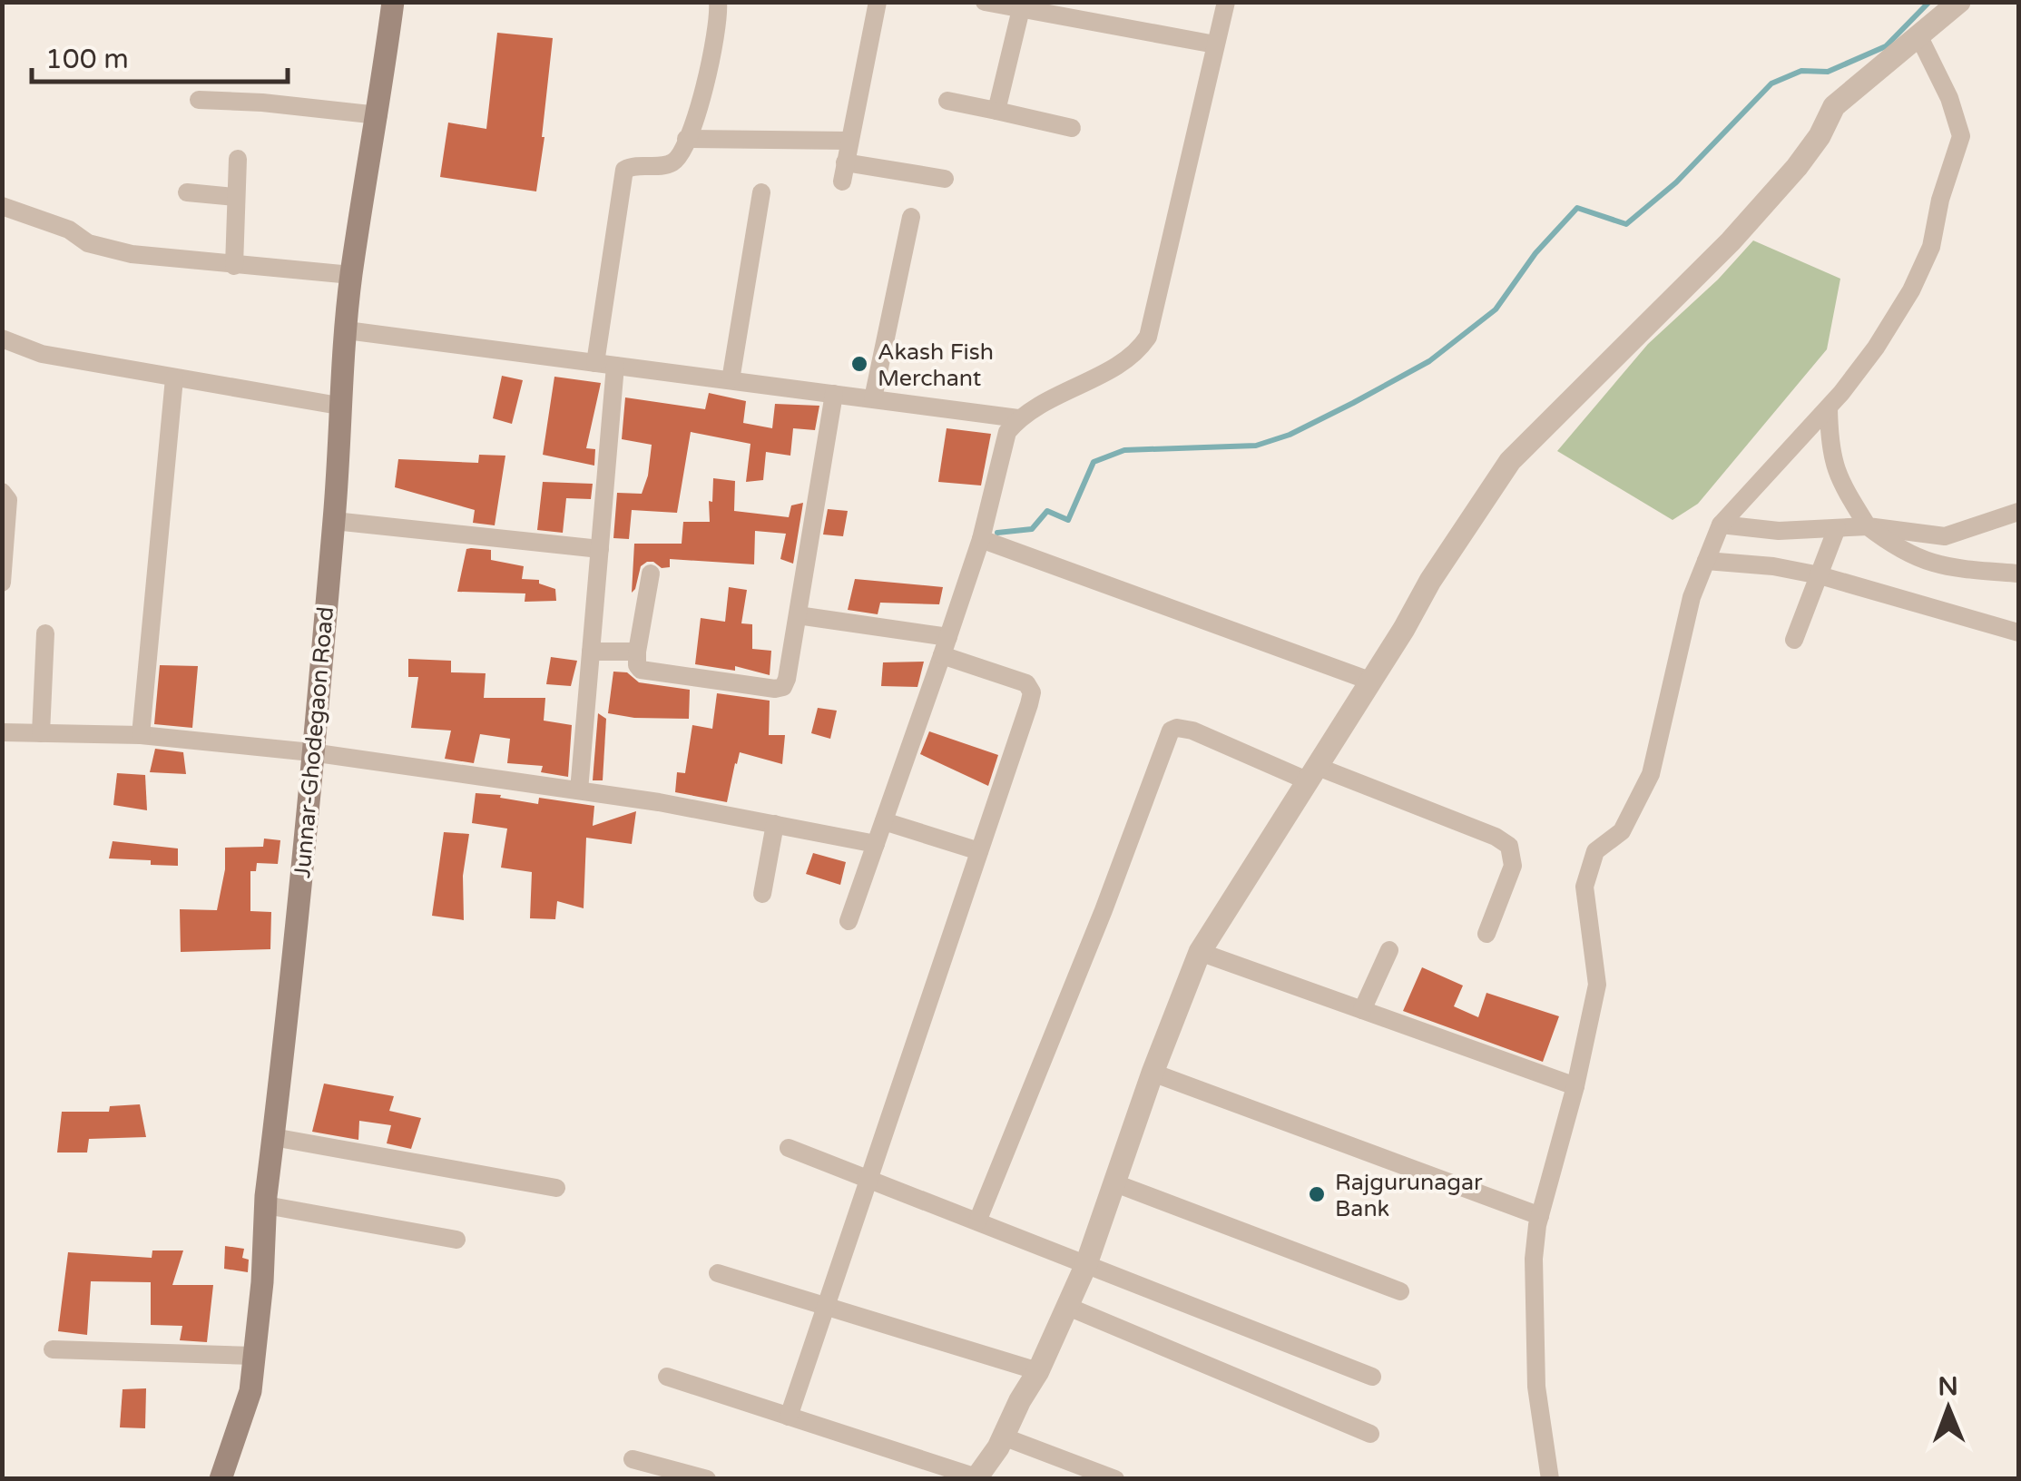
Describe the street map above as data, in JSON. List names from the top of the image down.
{
  "streets": {
    "main road": ["Junnar-Ghodegaon Road"]
  },
  "places": ["Akash Fish Merchant", "Rajgurunagar Bank"],
  "scale_bar": "100 m",
  "north": "top"
}
